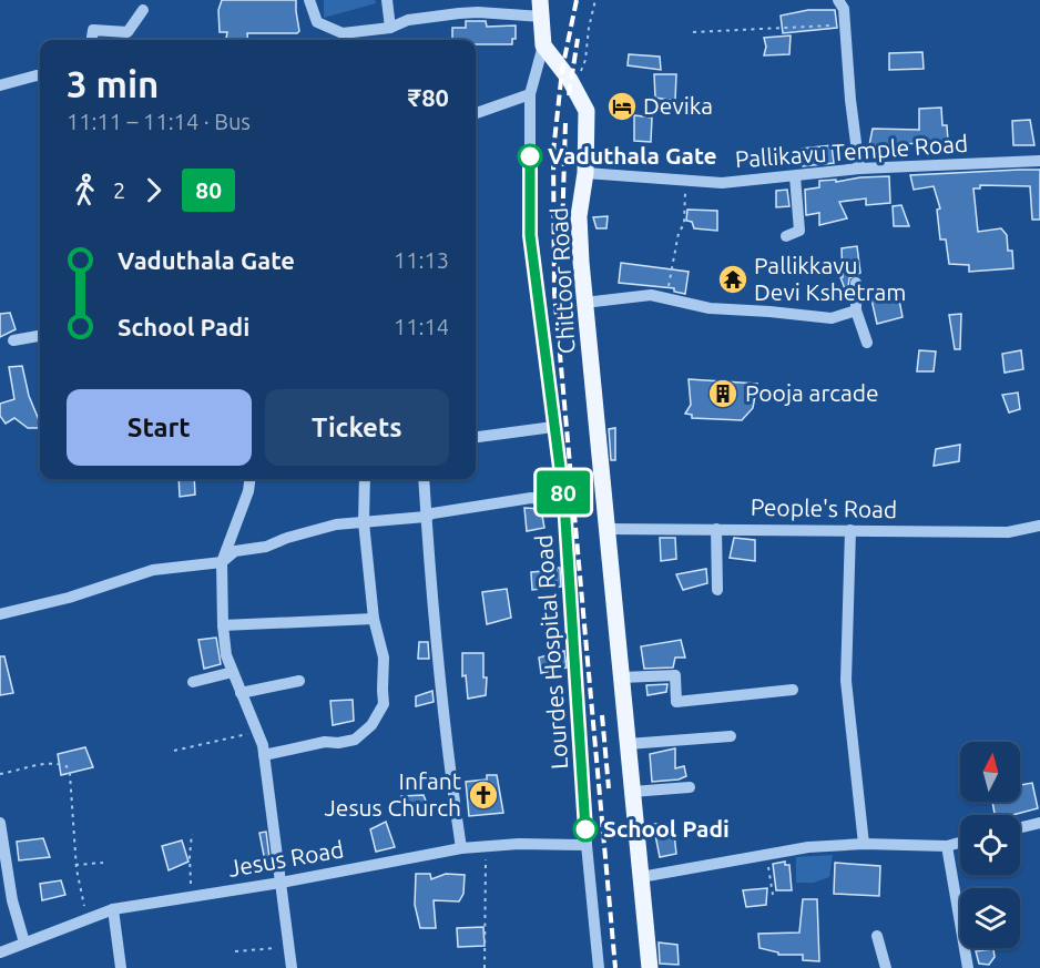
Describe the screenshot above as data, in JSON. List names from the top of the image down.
{
  "streets": {
    "main road": ["Chittoor Road"],
    "street": [
      "Pallikavu Temple Road",
      "People's Road",
      "Lourdes Hospital Road",
      "Jesus Road"
    ]
  },
  "crossings": [
    ["Pallikavu Temple Road", "Chittoor Road"],
    ["Chittoor Road", "People's Road"],
    ["Chittoor Road", "Lourdes Hospital Road"],
    ["Lourdes Hospital Road", "Jesus Road"]
  ],
  "places": {
    "hotel": ["Devika"],
    "other": ["Vaduthala Gate", "School Padi"],
    "temple": ["Pallikkavu Devi Kshetram"],
    "building": ["Pooja arcade"],
    "church": ["Infant Jesus Church"]
  },
  "lines": ["bus line 80"],
  "north": "top",
  "page": {
    "on_map": "80",
    "heading": ["3 min", "11:11 – 11:14 · Bus", "₹80"],
    "legs": ["2", "80"],
    "list": [
      {
        "name": "Vaduthala Gate",
        "value": "11:13"
      },
      {
        "name": "School Padi",
        "value": "11:14"
      }
    ],
    "buttons": ["Start", "Tickets"]
  }
}
